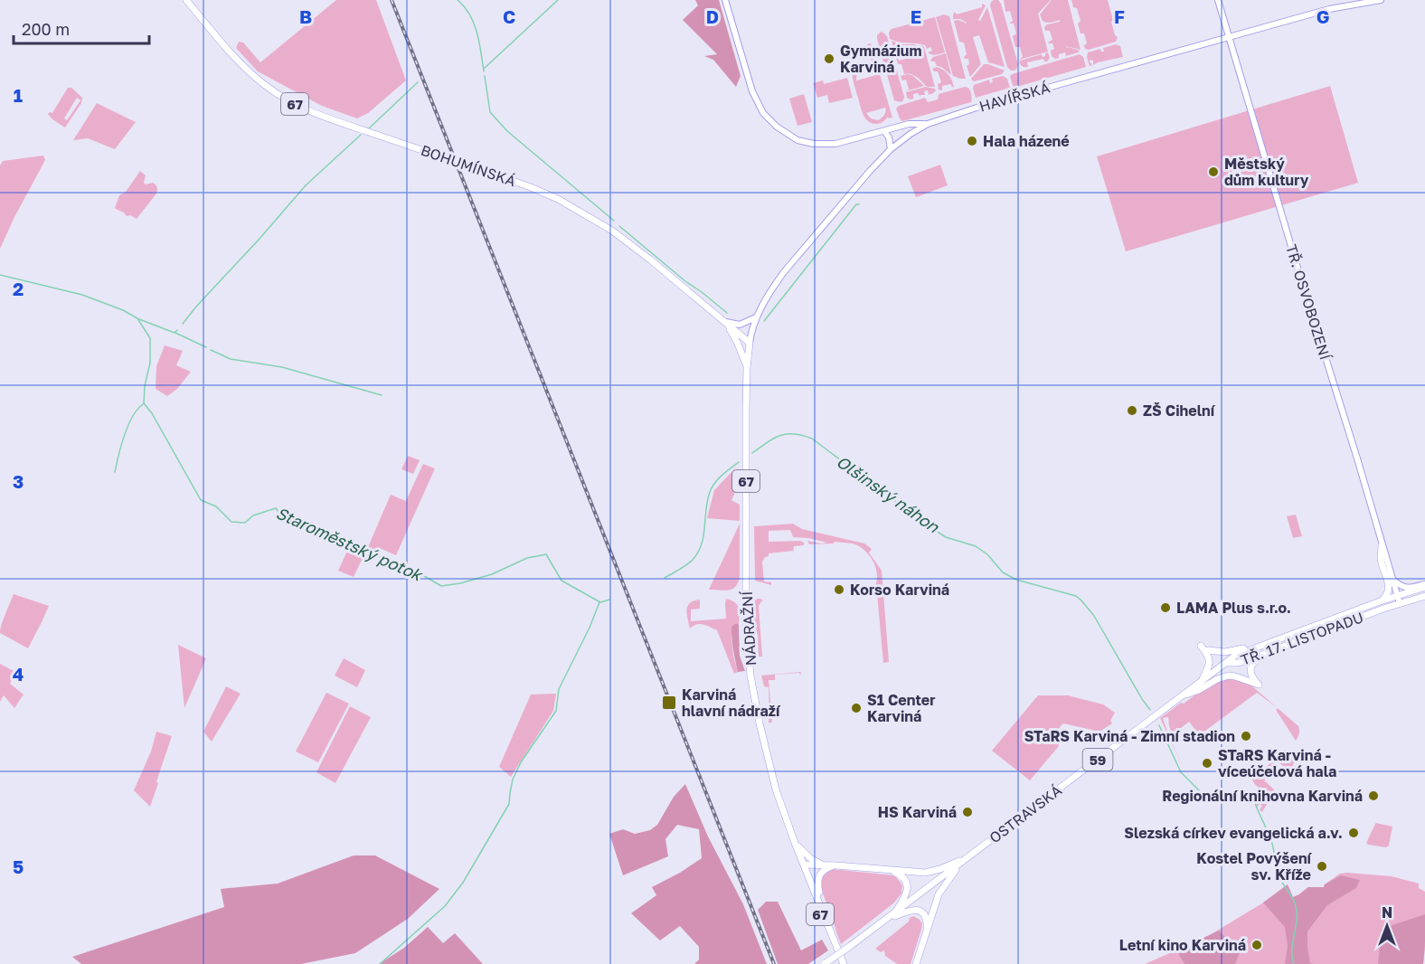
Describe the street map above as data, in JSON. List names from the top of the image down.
{
  "streets": {
    "main road": [
      "67",
      "BOHUMÍNSKÁ",
      "NÁDRAŽNÍ",
      "TŘ. 17. LISTOPADU",
      "59",
      "OSTRAVSKÁ"
    ],
    "street": ["HAVÍŘSKÁ", "TŘ. OSVOBOZENÍ"]
  },
  "crossings": [
    ["HAVÍŘSKÁ", "BOHUMÍNSKÁ"],
    ["HAVÍŘSKÁ", "TŘ. OSVOBOZENÍ"],
    ["HAVÍŘSKÁ", "NÁDRAŽNÍ"],
    ["67", "NÁDRAŽNÍ"],
    ["BOHUMÍNSKÁ", "NÁDRAŽNÍ"],
    ["TŘ. OSVOBOZENÍ", "TŘ. 17. LISTOPADU"],
    ["TŘ. 17. LISTOPADU", "OSTRAVSKÁ"]
  ],
  "water": ["Olšinský náhon", "Staroměstský potok"],
  "places": {
    "other": [
      "Gymnázium Karviná",
      "Hala házené",
      "Městský dům kultury",
      "ZŠ Cihelní",
      "Korso Karviná",
      "LAMA Plus s.r.o.",
      "S1 Center Karviná",
      "STaRS Karviná - Zimní stadion",
      "STaRS Karviná - víceúčelová hala",
      "Regionální knihovna Karviná",
      "HS Karviná",
      "Slezská církev evangelická a.v.",
      "Kostel Povýšení sv. Kříže",
      "Letní kino Karviná"
    ],
    "transit": ["Karviná hlavní nádraží"]
  },
  "scale_bar": "200 m",
  "north": "top",
  "grid": {
    "columns": [
      "B",
      "C",
      "D",
      "E",
      "F",
      "G"
    ],
    "rows": [
      "1",
      "2",
      "3",
      "4",
      "5"
    ]
  }
}
